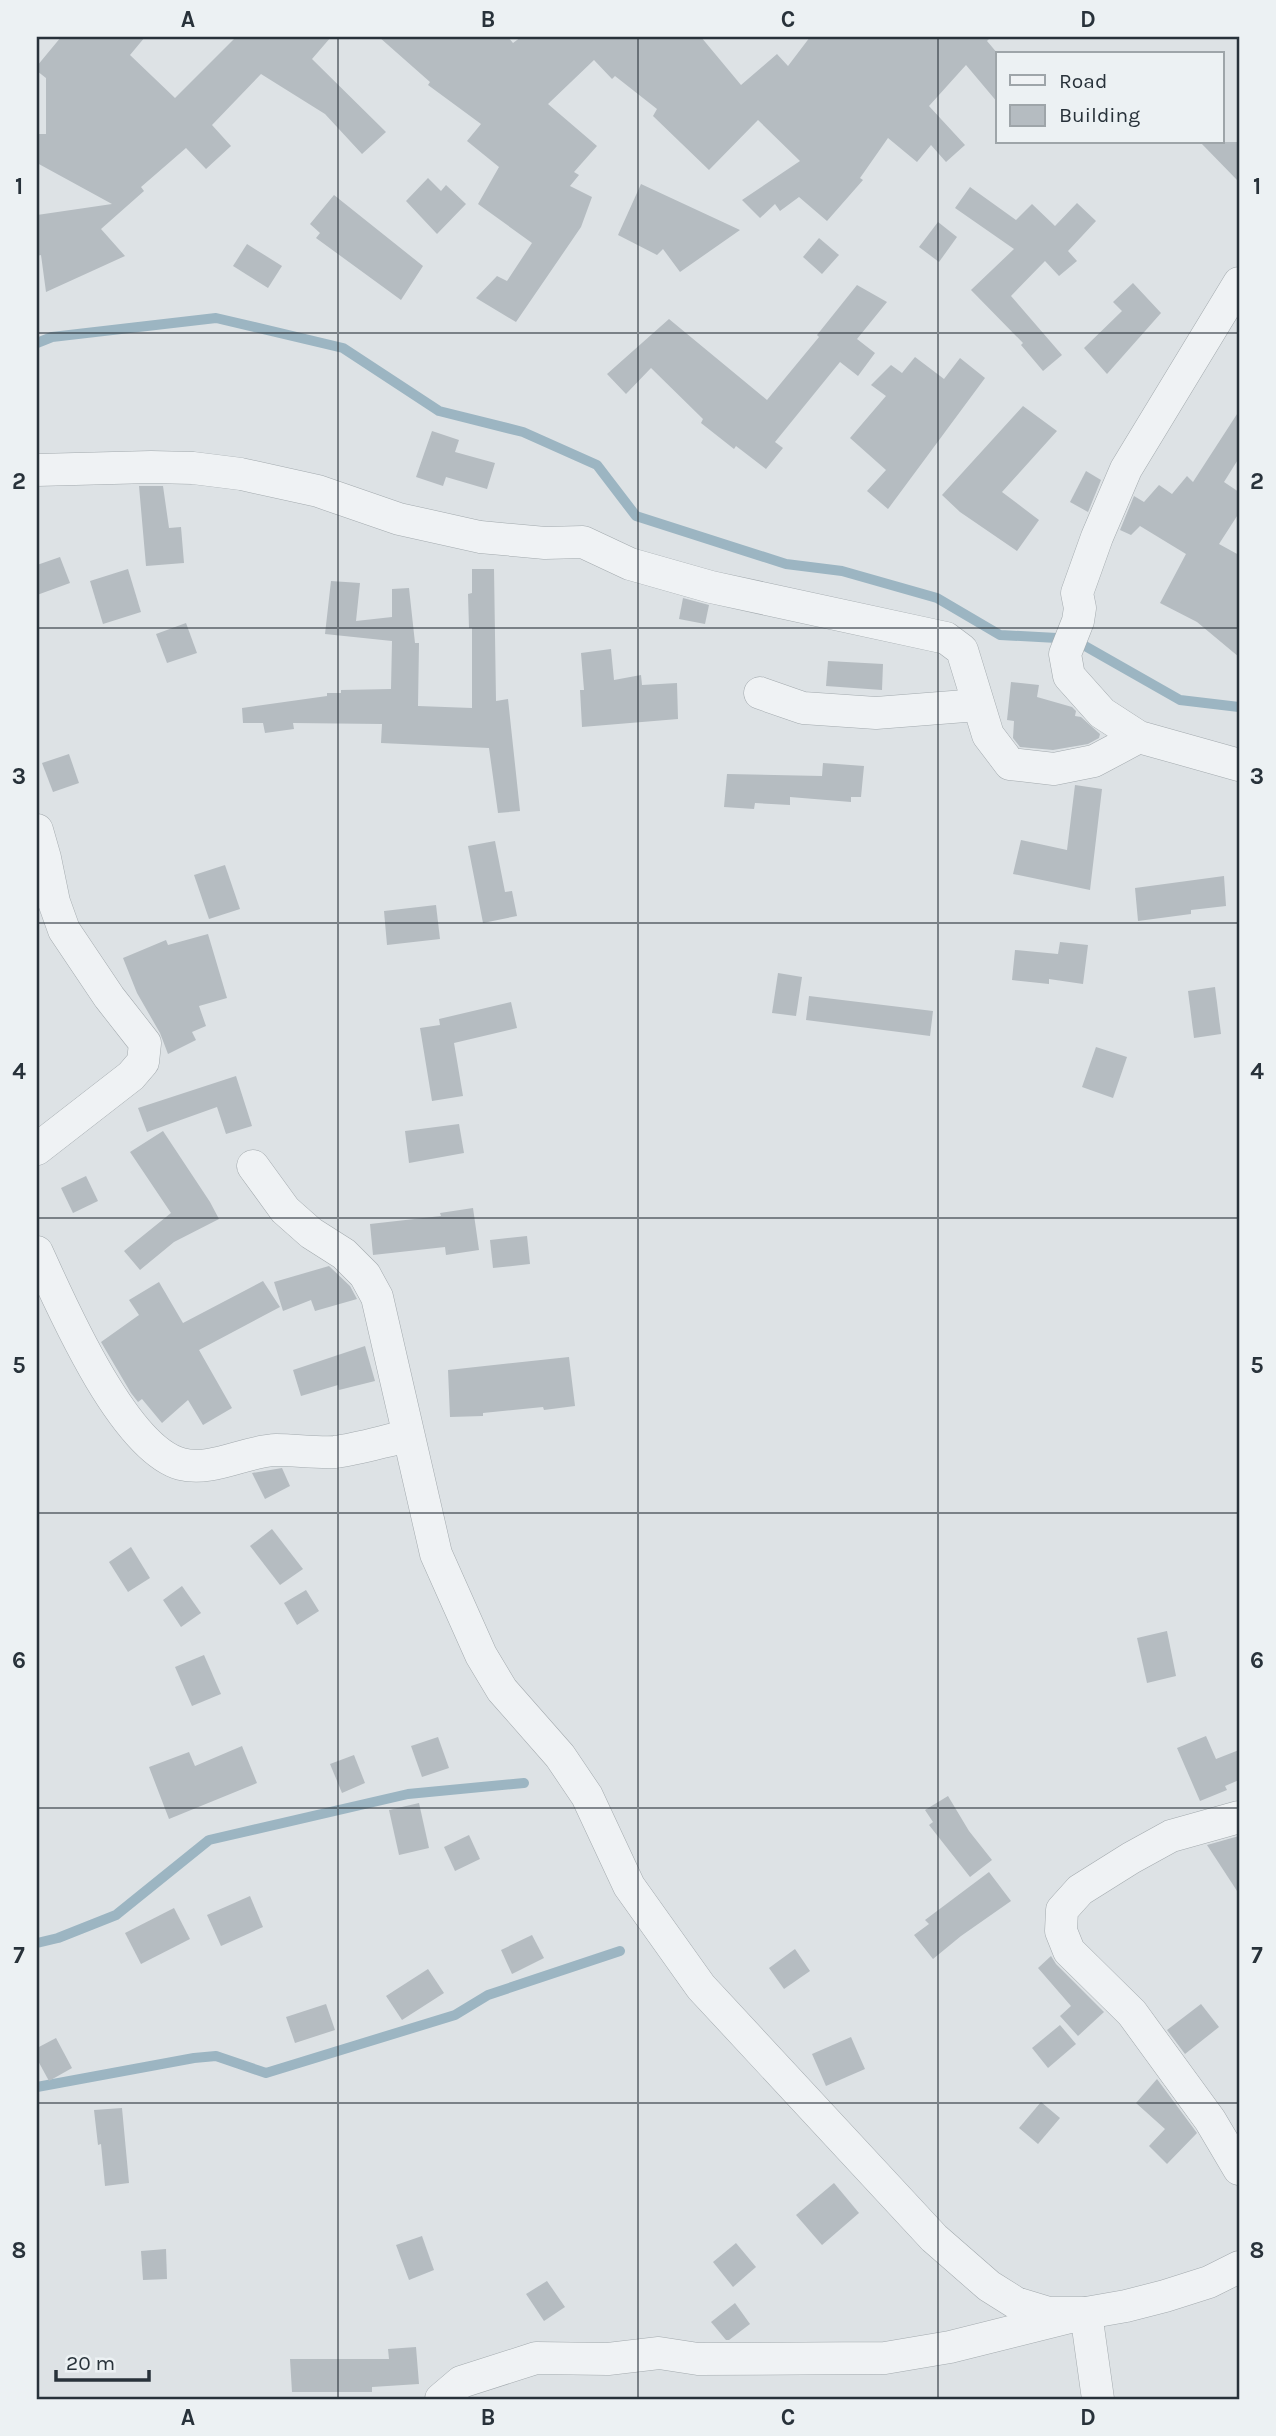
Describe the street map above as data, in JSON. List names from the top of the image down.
{
  "legend": ["Road", "Building"],
  "scale_bar": "20 m",
  "grid": {
    "columns": [
      "A",
      "B",
      "C",
      "D"
    ],
    "rows": [
      "1",
      "2",
      "3",
      "4",
      "5",
      "6",
      "7",
      "8"
    ]
  }
}
